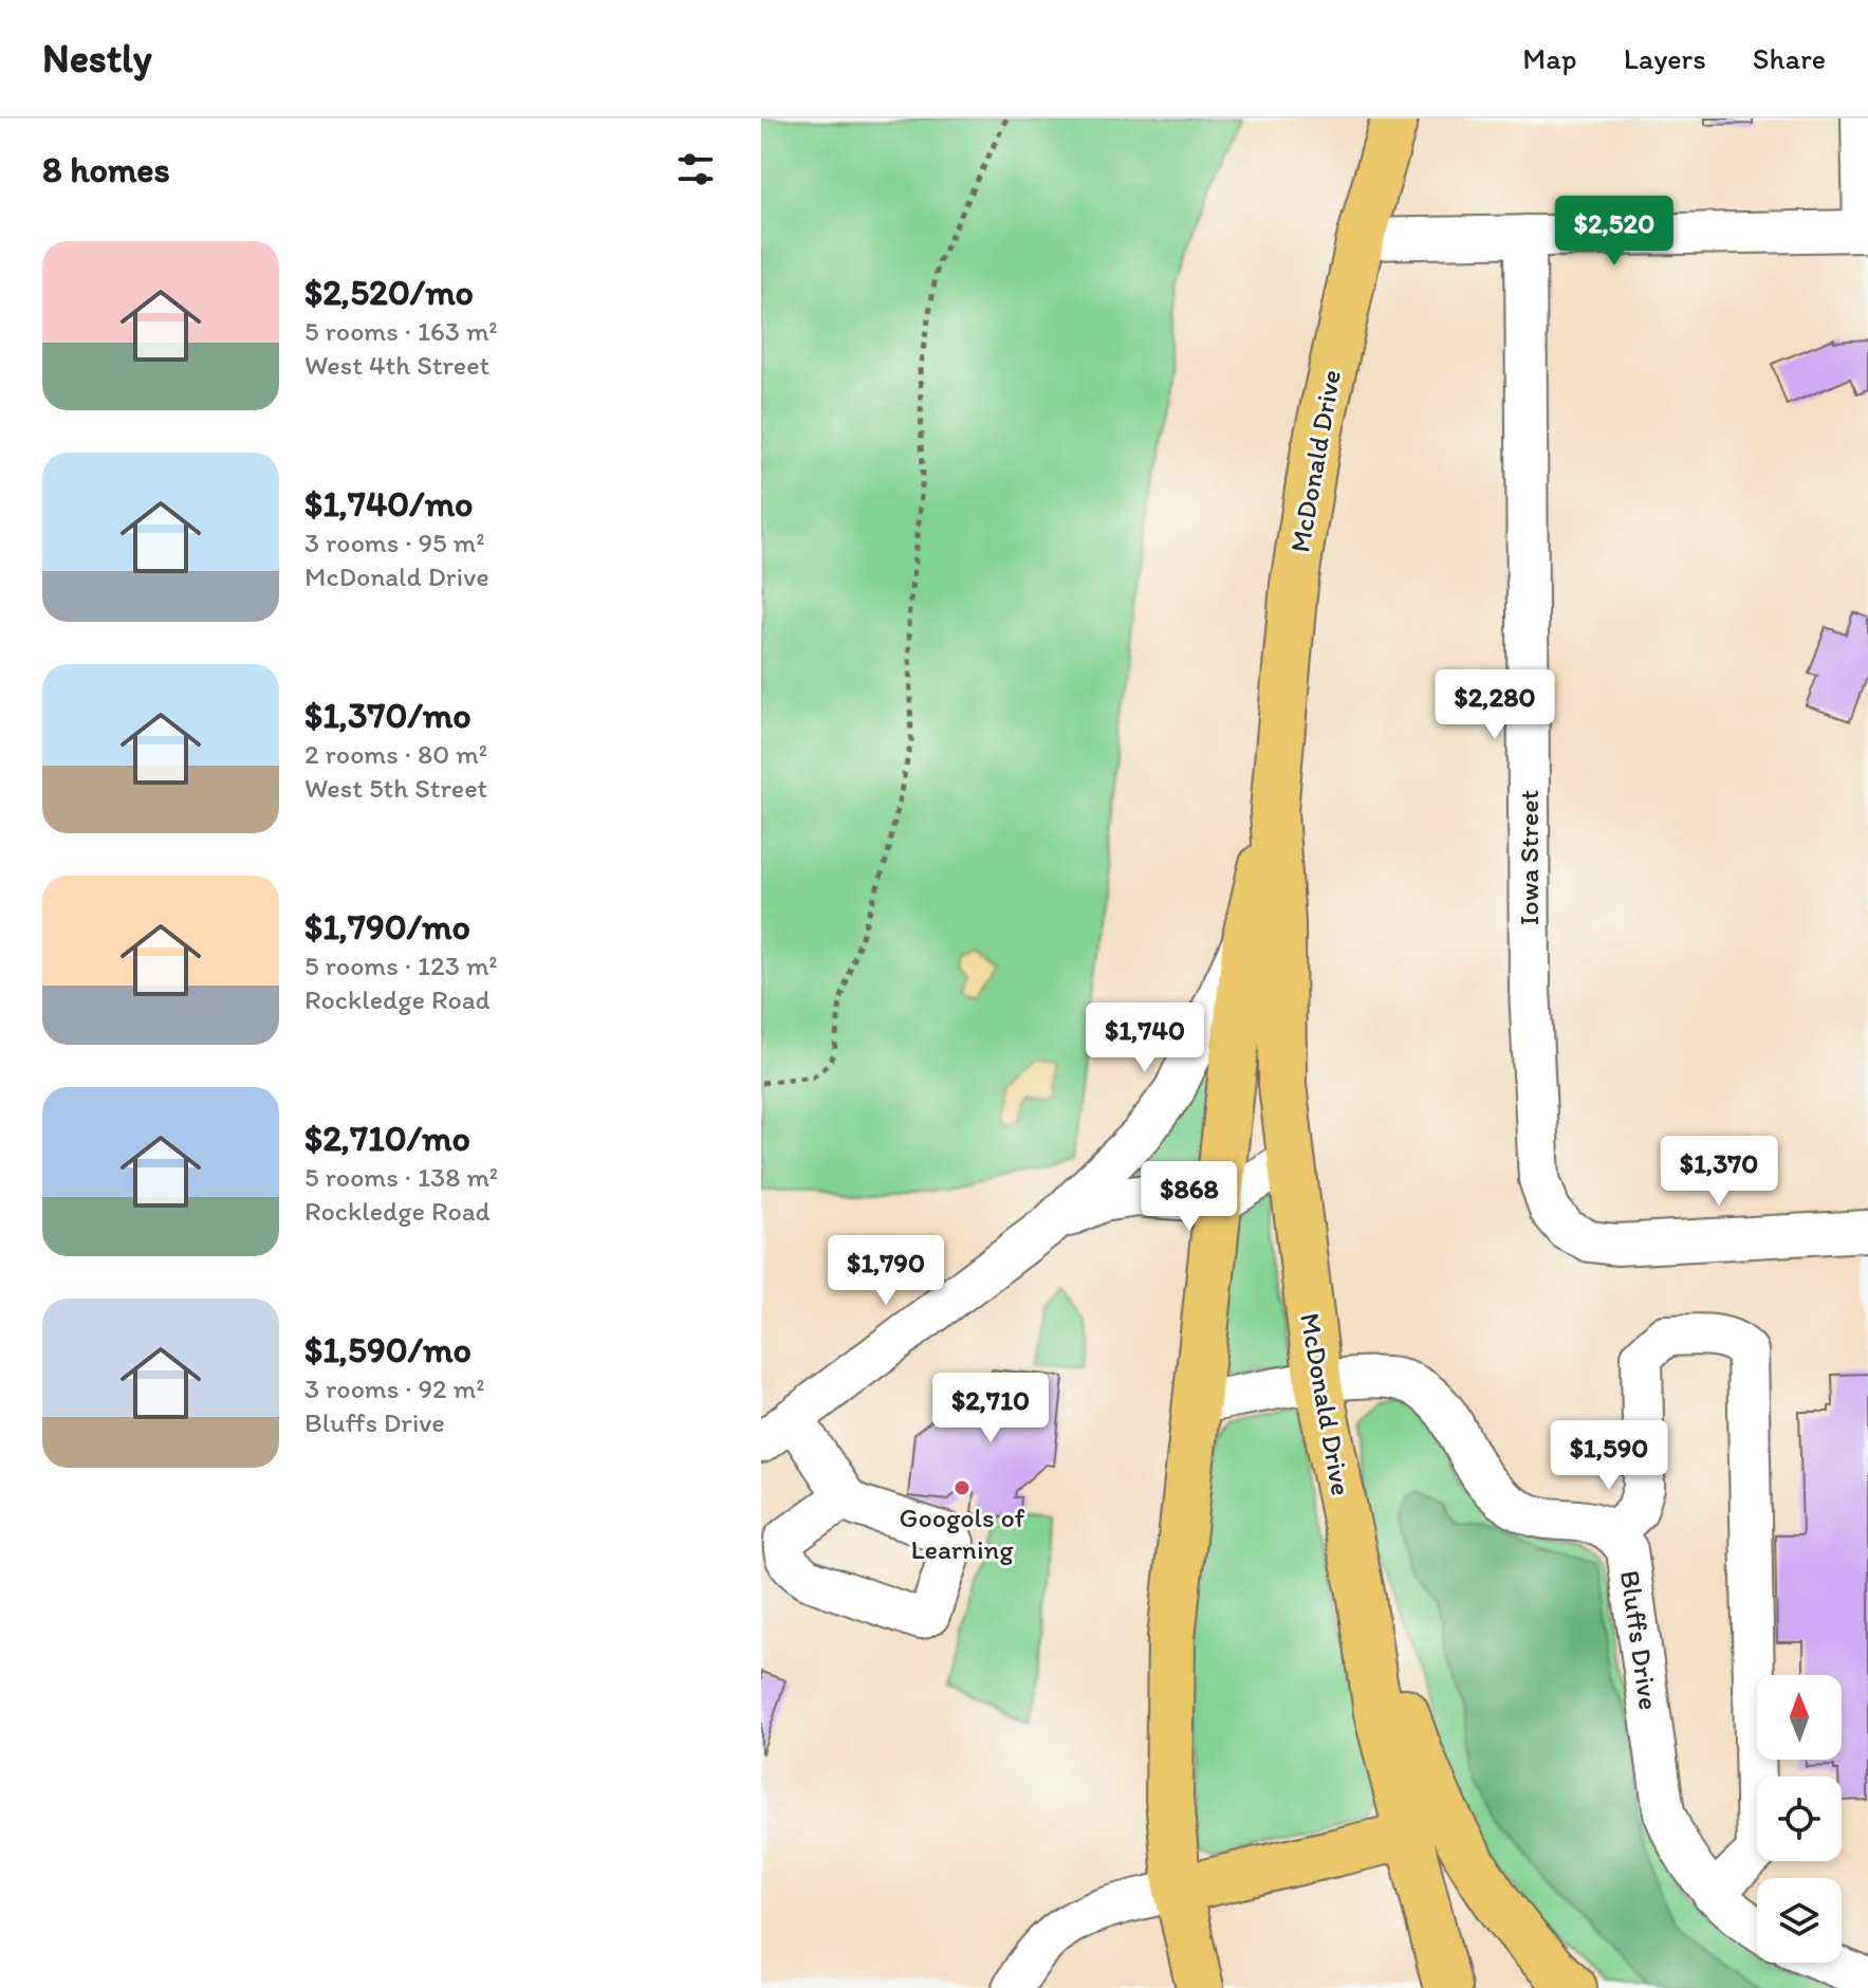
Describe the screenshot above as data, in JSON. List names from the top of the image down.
{
  "streets": {
    "highway": ["McDonald Drive"],
    "street": ["Iowa Street", "Bluffs Drive"]
  },
  "crossings": [
    ["McDonald Drive", "Bluffs Drive"]
  ],
  "places": ["Googols of Learning"],
  "north": "top",
  "page": {
    "header": "Nestly",
    "nav": ["Map", "Layers", "Share"],
    "heading": "8 homes",
    "price": [
      "$2,520",
      "$2,280",
      "$1,740",
      "$1,370",
      "$868",
      "$1,790",
      "$2,710",
      "$1,590"
    ],
    "list": [
      {
        "name": "$2,520/mo",
        "note": "5 rooms · 163 m² · West 4th Street"
      },
      {
        "name": "$1,740/mo",
        "note": "3 rooms · 95 m² · McDonald Drive"
      },
      {
        "name": "$1,370/mo",
        "note": "2 rooms · 80 m² · West 5th Street"
      },
      {
        "name": "$1,790/mo",
        "note": "5 rooms · 123 m² · Rockledge Road"
      },
      {
        "name": "$2,710/mo",
        "note": "5 rooms · 138 m² · Rockledge Road"
      },
      {
        "name": "$1,590/mo",
        "note": "3 rooms · 92 m² · Bluffs Drive"
      }
    ]
  }
}
